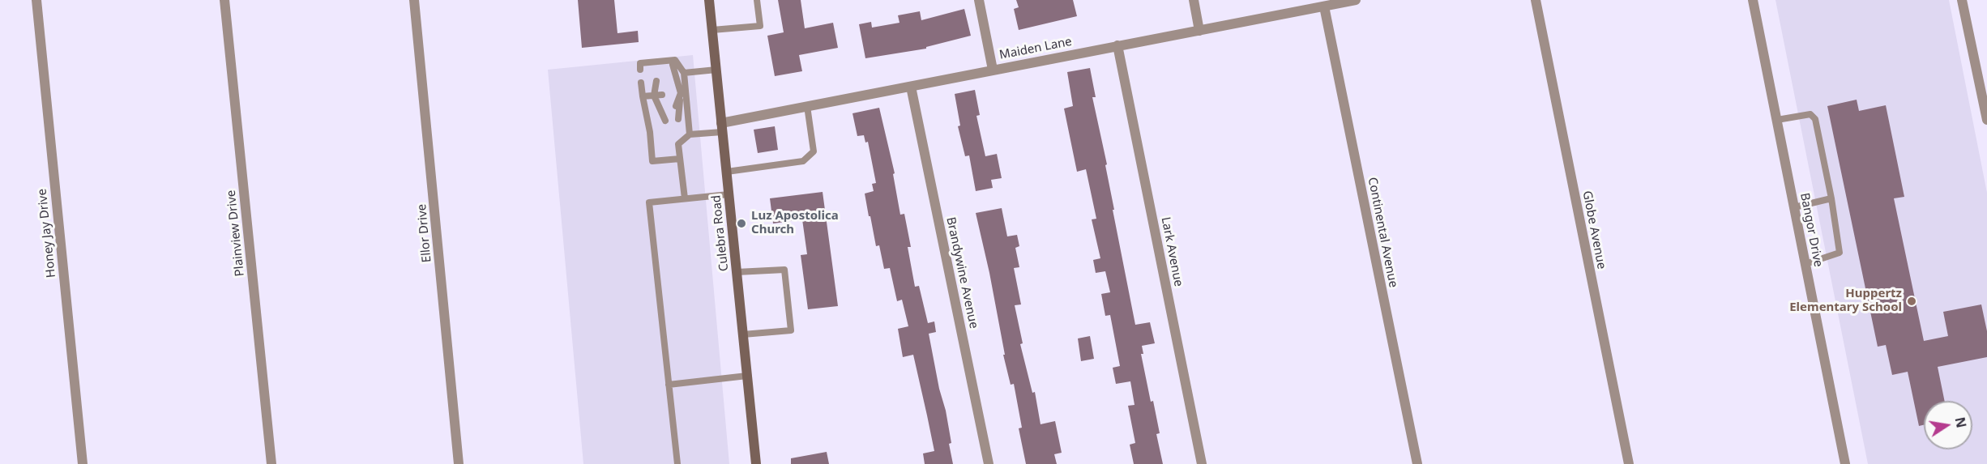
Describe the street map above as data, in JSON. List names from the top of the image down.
{
  "streets": {
    "main road": ["Culebra Road"],
    "street": [
      "Maiden Lane",
      "Globe Avenue",
      "Bangor Drive",
      "Continental Avenue",
      "Honey Jay Drive",
      "Plainview Drive",
      "Ellor Drive",
      "Lark Avenue",
      "Brandywine Avenue"
    ]
  },
  "crossings": [
    ["Maiden Lane", "Continental Avenue"],
    ["Maiden Lane", "Culebra Road"],
    ["Maiden Lane", "Lark Avenue"],
    ["Maiden Lane", "Brandywine Avenue"]
  ],
  "places": ["Luz Apostolica Church", "Huppertz Elementary School"],
  "north": "right"
}
